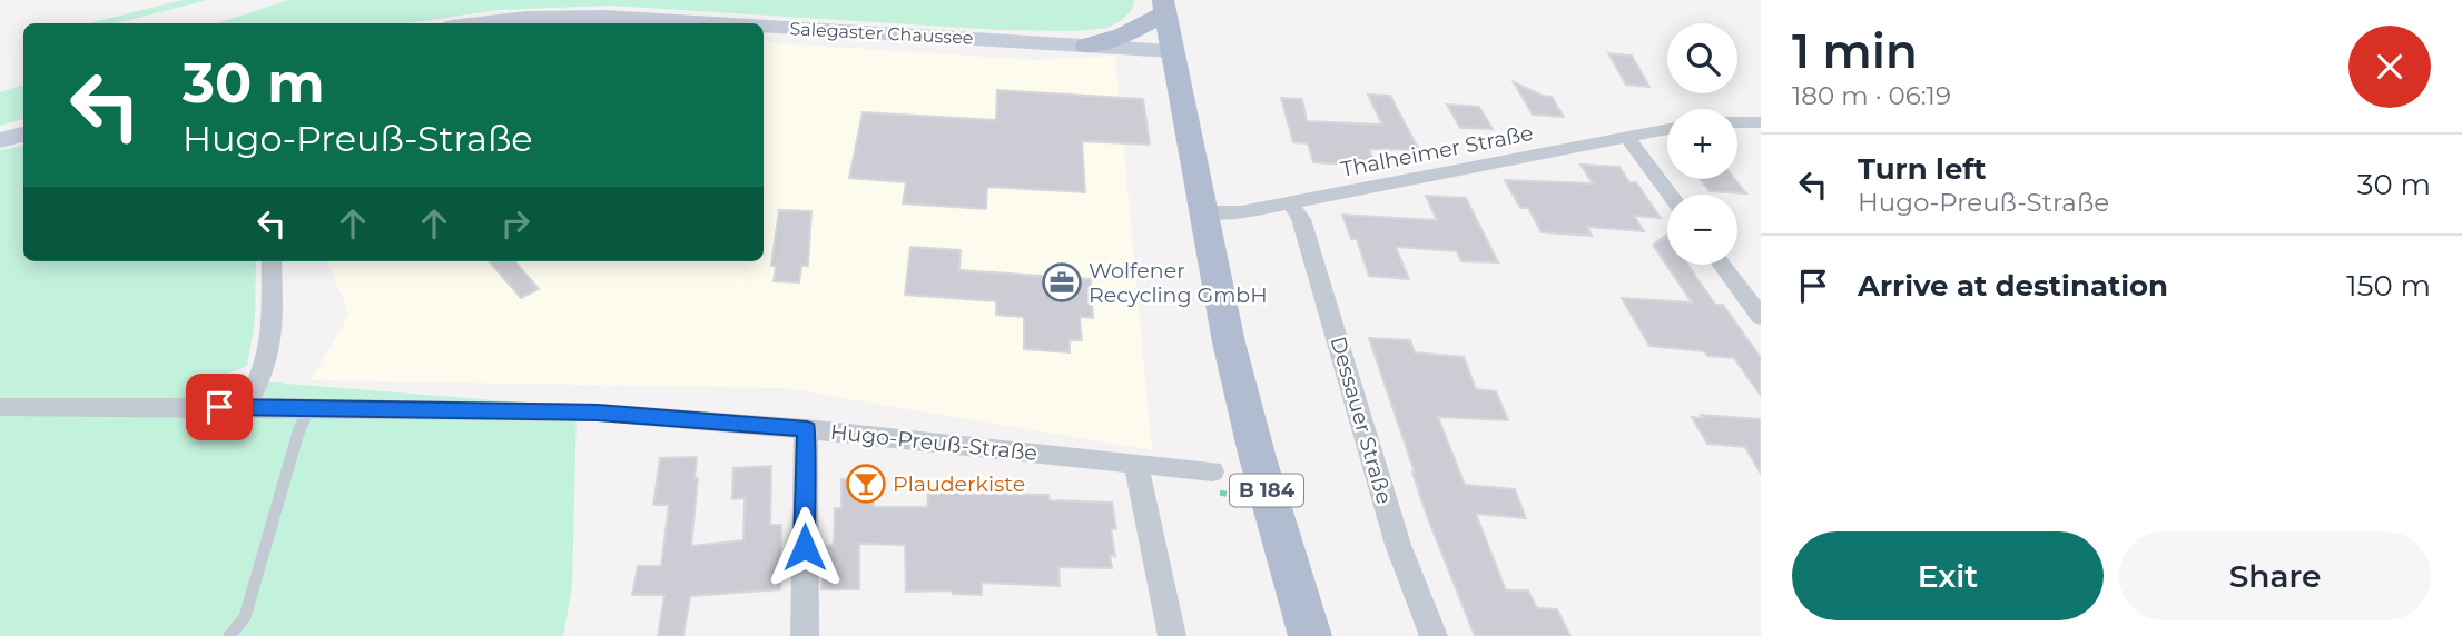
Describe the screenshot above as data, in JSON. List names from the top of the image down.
{
  "streets": {
    "main road": ["Salegaster Chaussee", "B 184"],
    "street": ["Thalheimer Straße", "Dessauer Straße", "Hugo-Preuß-Straße"]
  },
  "crossings": [
    ["Salegaster Chaussee", "B 184"],
    ["Thalheimer Straße", "Dessauer Straße"],
    ["Thalheimer Straße", "B 184"]
  ],
  "places": {
    "office": ["Wolfener Recycling GmbH"],
    "bar": ["Plauderkiste"]
  },
  "page": {
    "heading": ["1 min", "180 m · 06:19"],
    "map_buttons": ["+", "−"],
    "turn": ["30 m", "Hugo-Preuß-Straße"],
    "list": [
      {
        "name": "Turn left",
        "note": "Hugo-Preuß-Straße",
        "value": "30 m"
      },
      {
        "name": "Arrive at destination",
        "value": "150 m"
      }
    ],
    "buttons": ["Exit", "Share"]
  }
}
